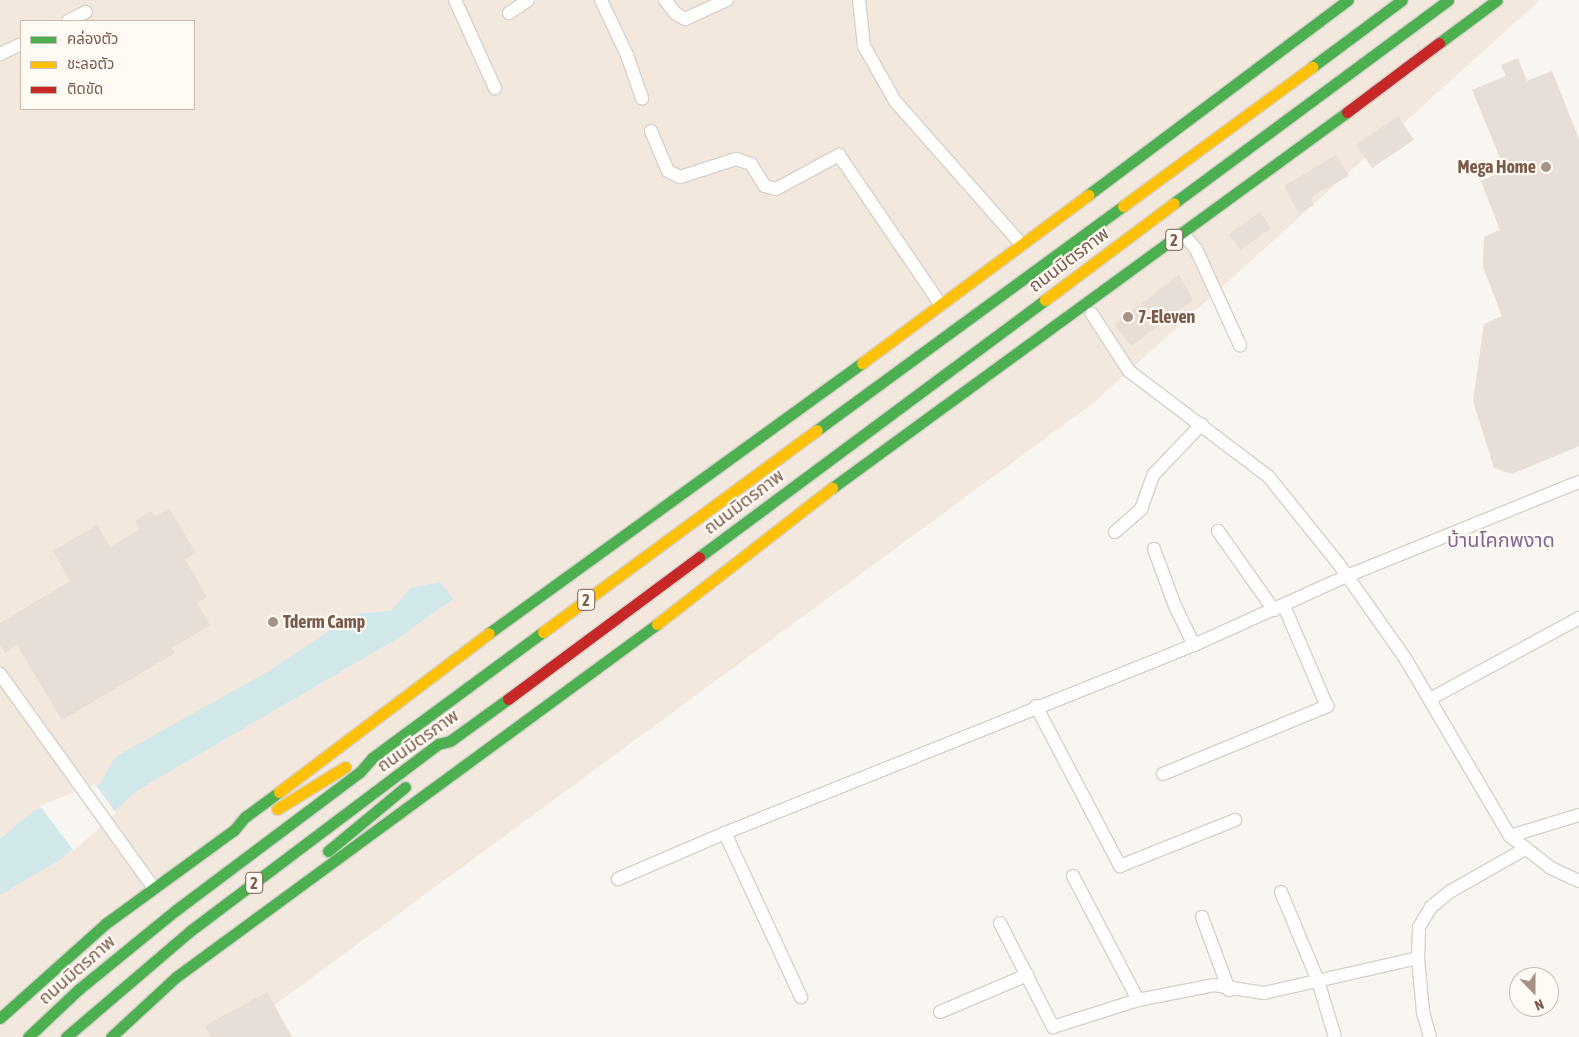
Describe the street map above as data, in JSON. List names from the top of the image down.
{
  "streets": {
    "highway": ["2", "ถนนมิตรภาพ"]
  },
  "districts": ["บ้านโคกพงาด"],
  "places": ["Mega Home", "7-Eleven", "Tderm Camp"],
  "legend": ["คล่องตัว", "ชะลอตัว", "ติดขัด"],
  "north": "bottom"
}
